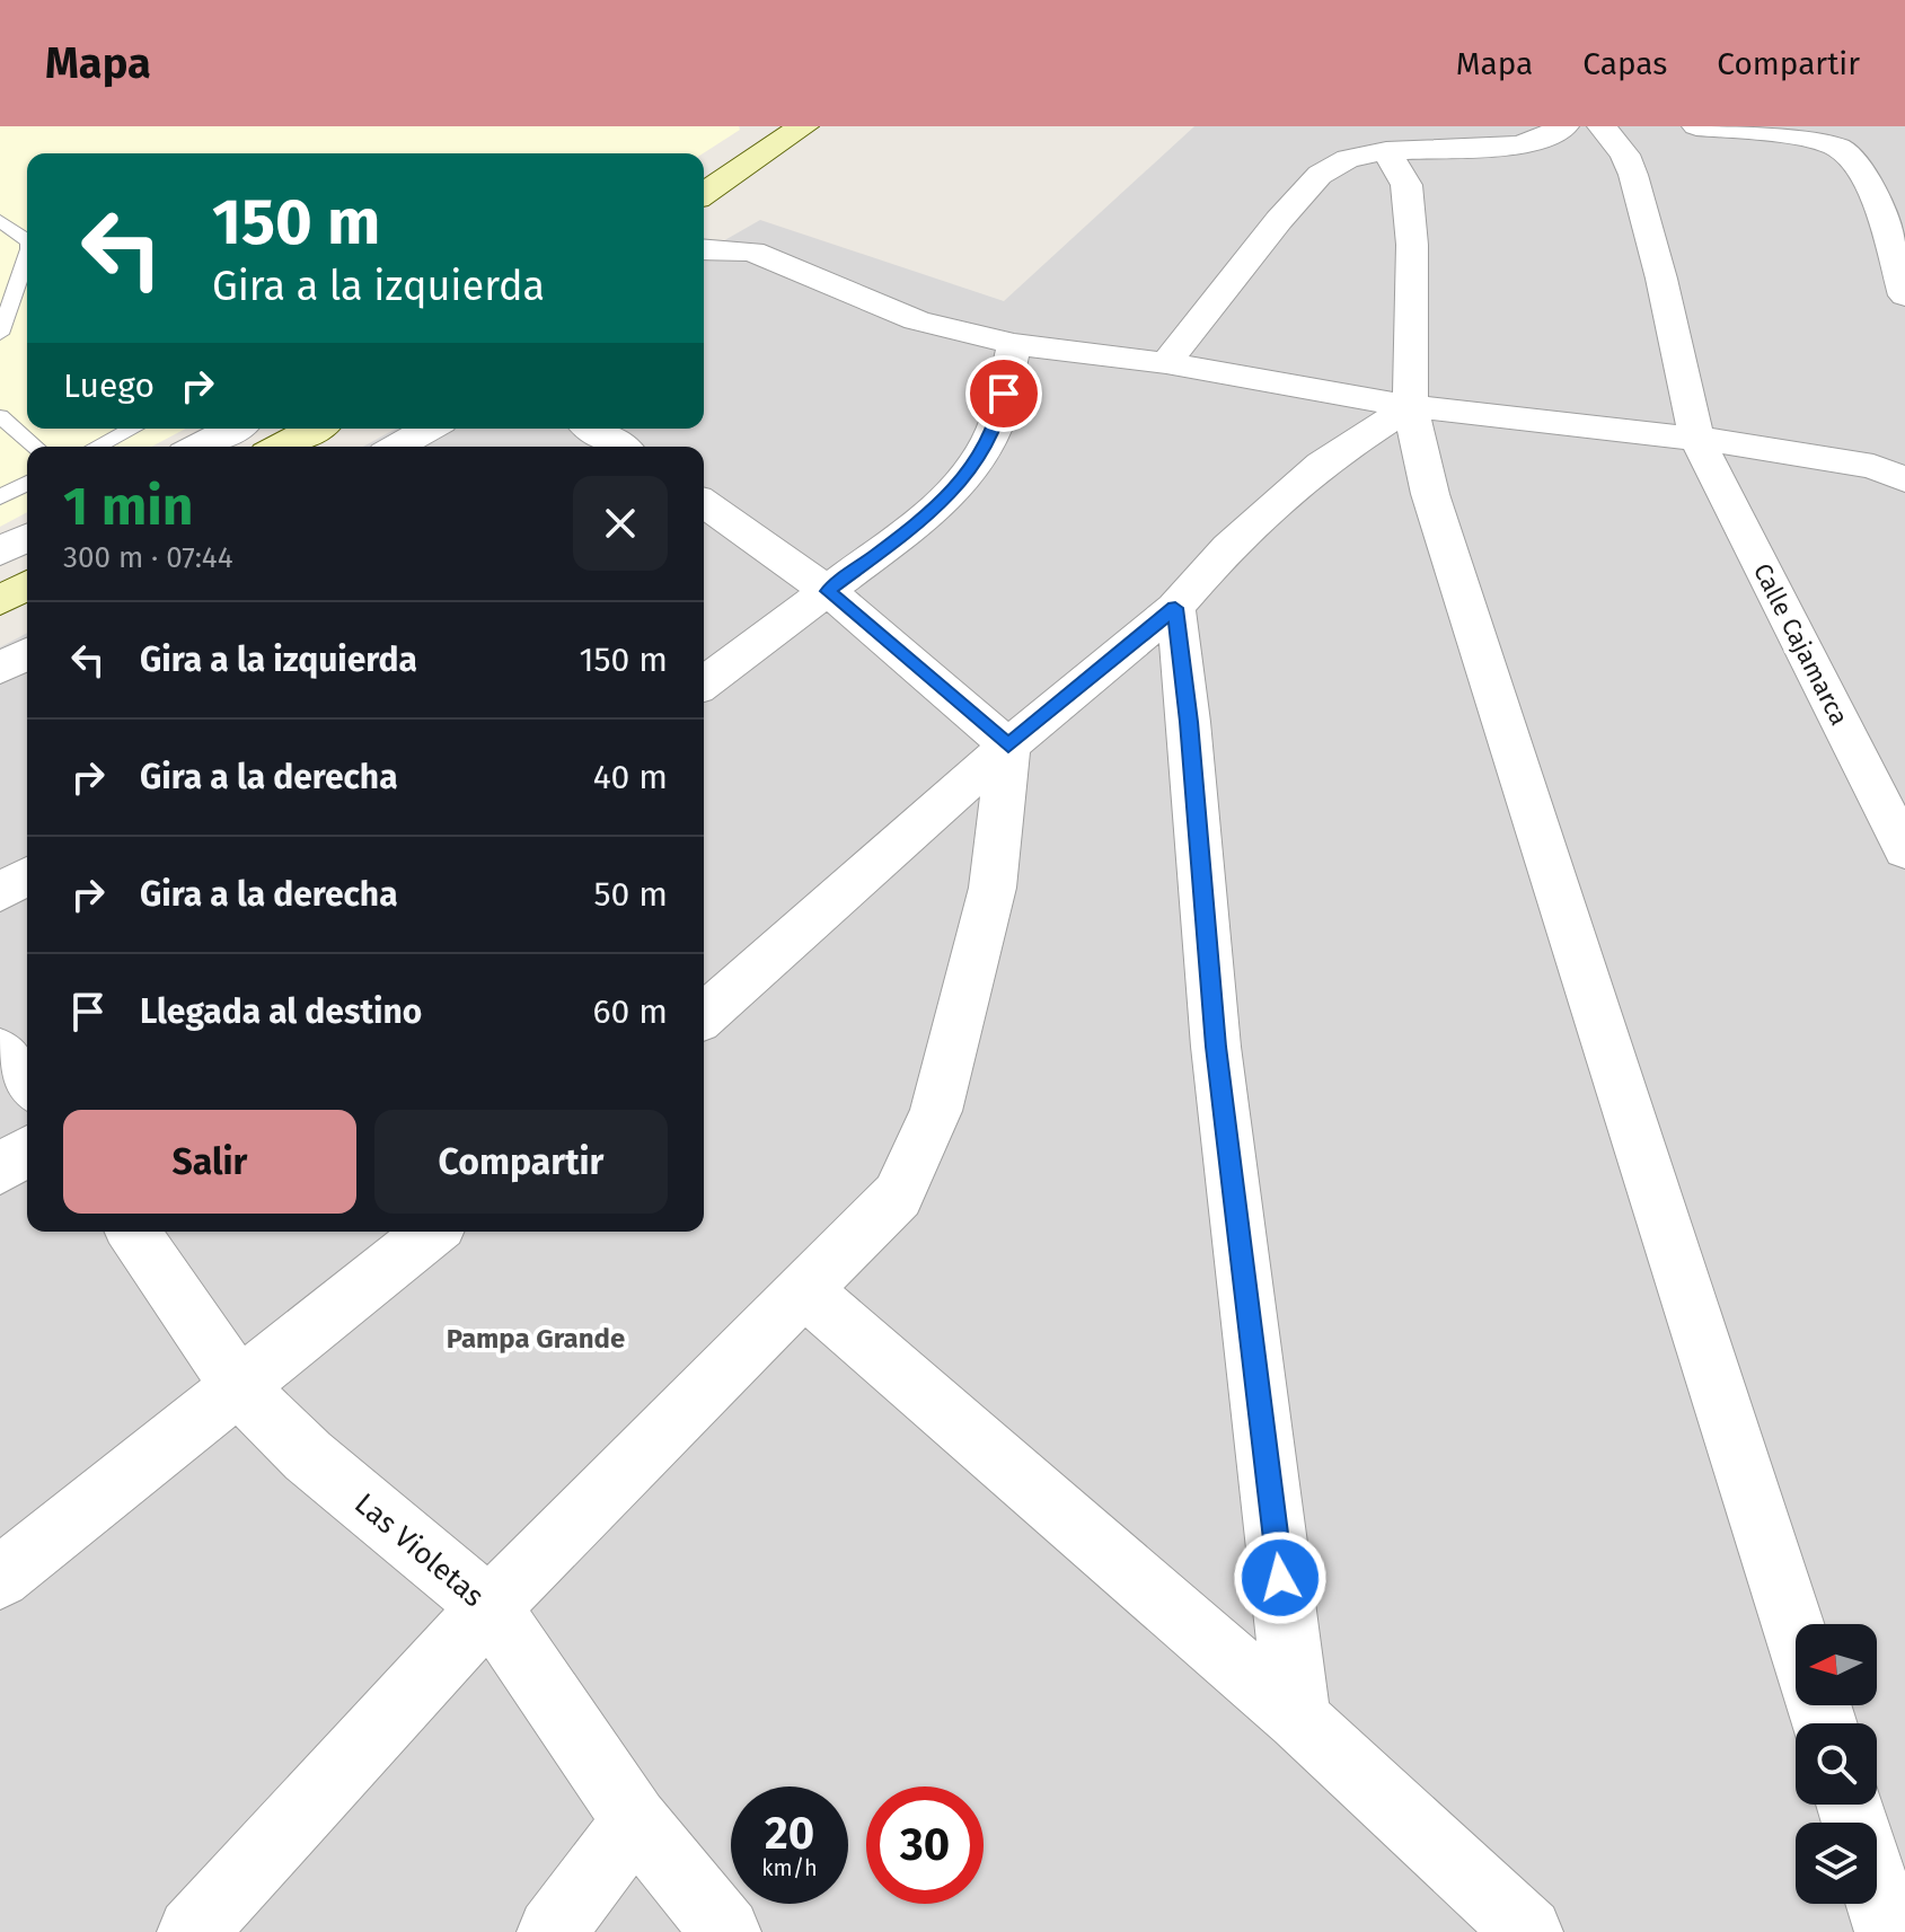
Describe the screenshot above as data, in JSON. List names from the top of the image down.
{
  "streets": {
    "street": ["Calle Cajamarca", "Las Violetas"]
  },
  "districts": ["Pampa Grande"],
  "north": "left",
  "page": {
    "header": "Mapa",
    "nav": ["Mapa", "Capas", "Compartir"],
    "turn": ["150 m", "Gira a la izquierda"],
    "then": "Luego",
    "heading": ["1 min", "300 m · 07:44"],
    "list": [
      {
        "name": "Gira a la izquierda",
        "value": "150 m"
      },
      {
        "name": "Gira a la derecha",
        "value": "40 m"
      },
      {
        "name": "Gira a la derecha",
        "value": "50 m"
      },
      {
        "name": "Llegada al destino",
        "value": "60 m"
      }
    ],
    "buttons": ["Salir", "Compartir"],
    "speed": "20 km/h",
    "limit": "30"
  }
}
